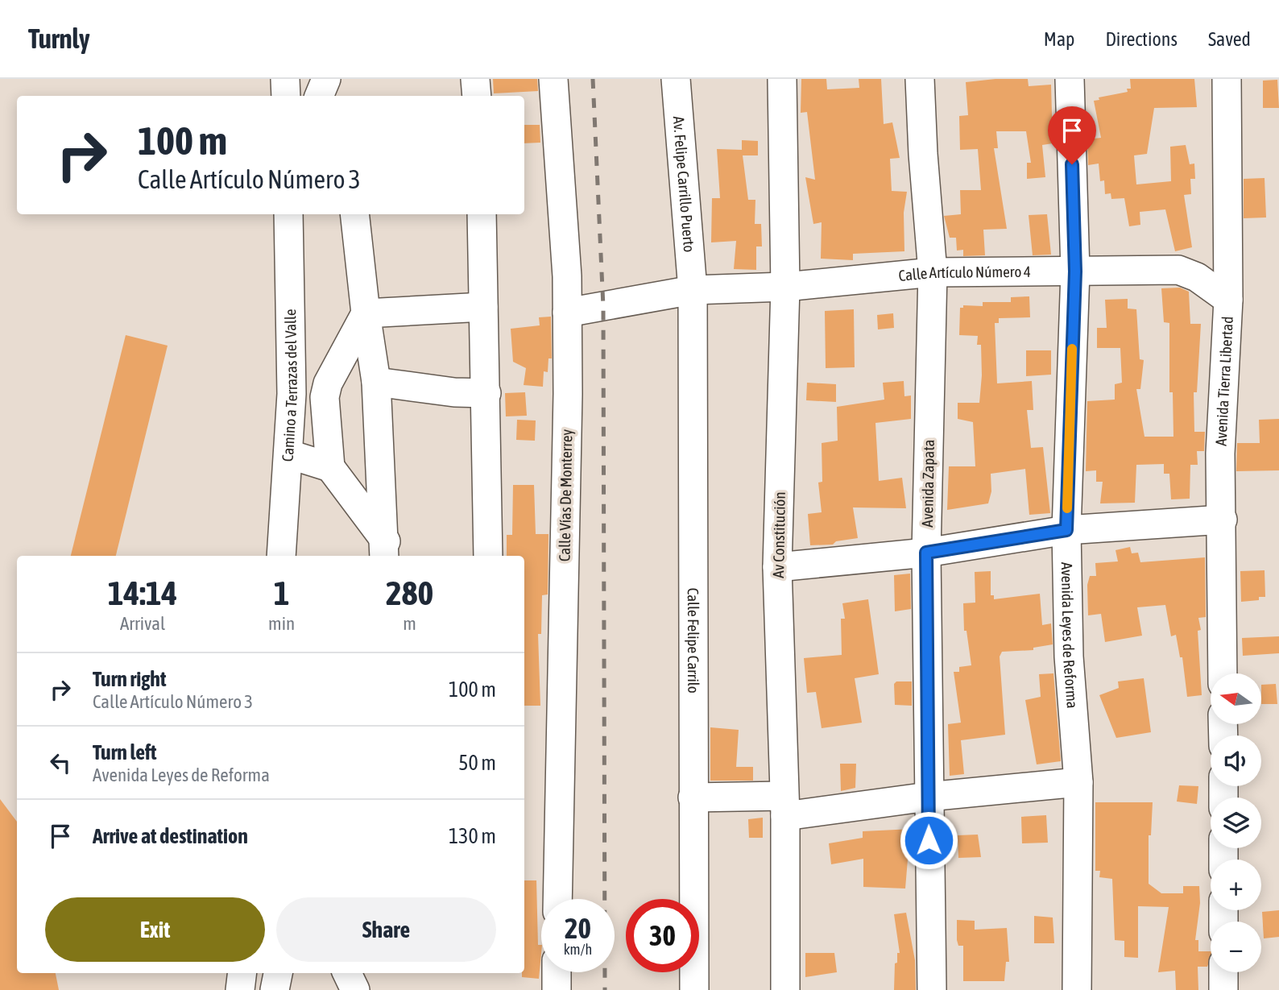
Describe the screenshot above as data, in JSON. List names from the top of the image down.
{
  "streets": {
    "street": [
      "Av. Felipe Carrillo Puerto",
      "Calle Artículo Número 4",
      "Avenida Tierra Libertad",
      "Camino a Terrazas del Valle",
      "Avenida Zapata",
      "Calle Vías De Monterrey",
      "Av Constitución",
      "Avenida Leyes de Reforma",
      "Calle Felipe Carrilo"
    ]
  },
  "crossings": [
    ["Av. Felipe Carrillo Puerto", "Calle Artículo Número 4"],
    ["Av. Felipe Carrillo Puerto", "Calle Felipe Carrilo"],
    ["Calle Artículo Número 4", "Avenida Tierra Libertad"],
    ["Calle Artículo Número 4", "Avenida Zapata"],
    ["Calle Artículo Número 4", "Calle Vías De Monterrey"],
    ["Calle Artículo Número 4", "Av Constitución"],
    ["Calle Artículo Número 4", "Avenida Leyes de Reforma"],
    ["Calle Artículo Número 4", "Calle Felipe Carrilo"]
  ],
  "north": "left",
  "page": {
    "header": "Turnly",
    "nav": ["Map", "Directions", "Saved"],
    "turn": ["100 m", "Calle Artículo Número 3"],
    "eta": [
      "14:14",
      "Arrival",
      "1",
      "min",
      "280",
      "m"
    ],
    "list": [
      {
        "name": "Turn right",
        "note": "Calle Artículo Número 3",
        "value": "100 m"
      },
      {
        "name": "Turn left",
        "note": "Avenida Leyes de Reforma",
        "value": "50 m"
      },
      {
        "name": "Arrive at destination",
        "value": "130 m"
      }
    ],
    "map_buttons": ["+", "−"],
    "buttons": ["Exit", "Share"],
    "speed": "20 km/h",
    "limit": "30"
  }
}
